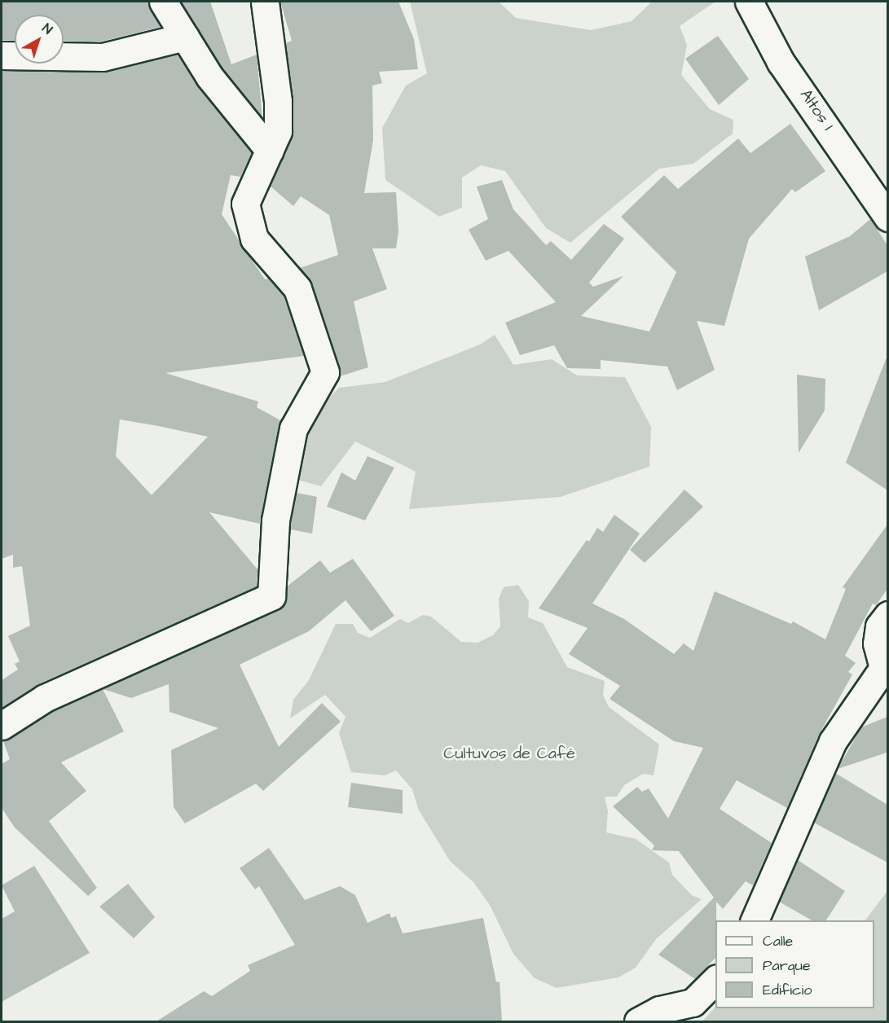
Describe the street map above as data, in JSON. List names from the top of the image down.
{
  "streets": {
    "street": ["Altos 1"]
  },
  "parks": ["Cultuvos de Café"],
  "legend": ["Calle", "Parque", "Edificio"],
  "north": "top right"
}
